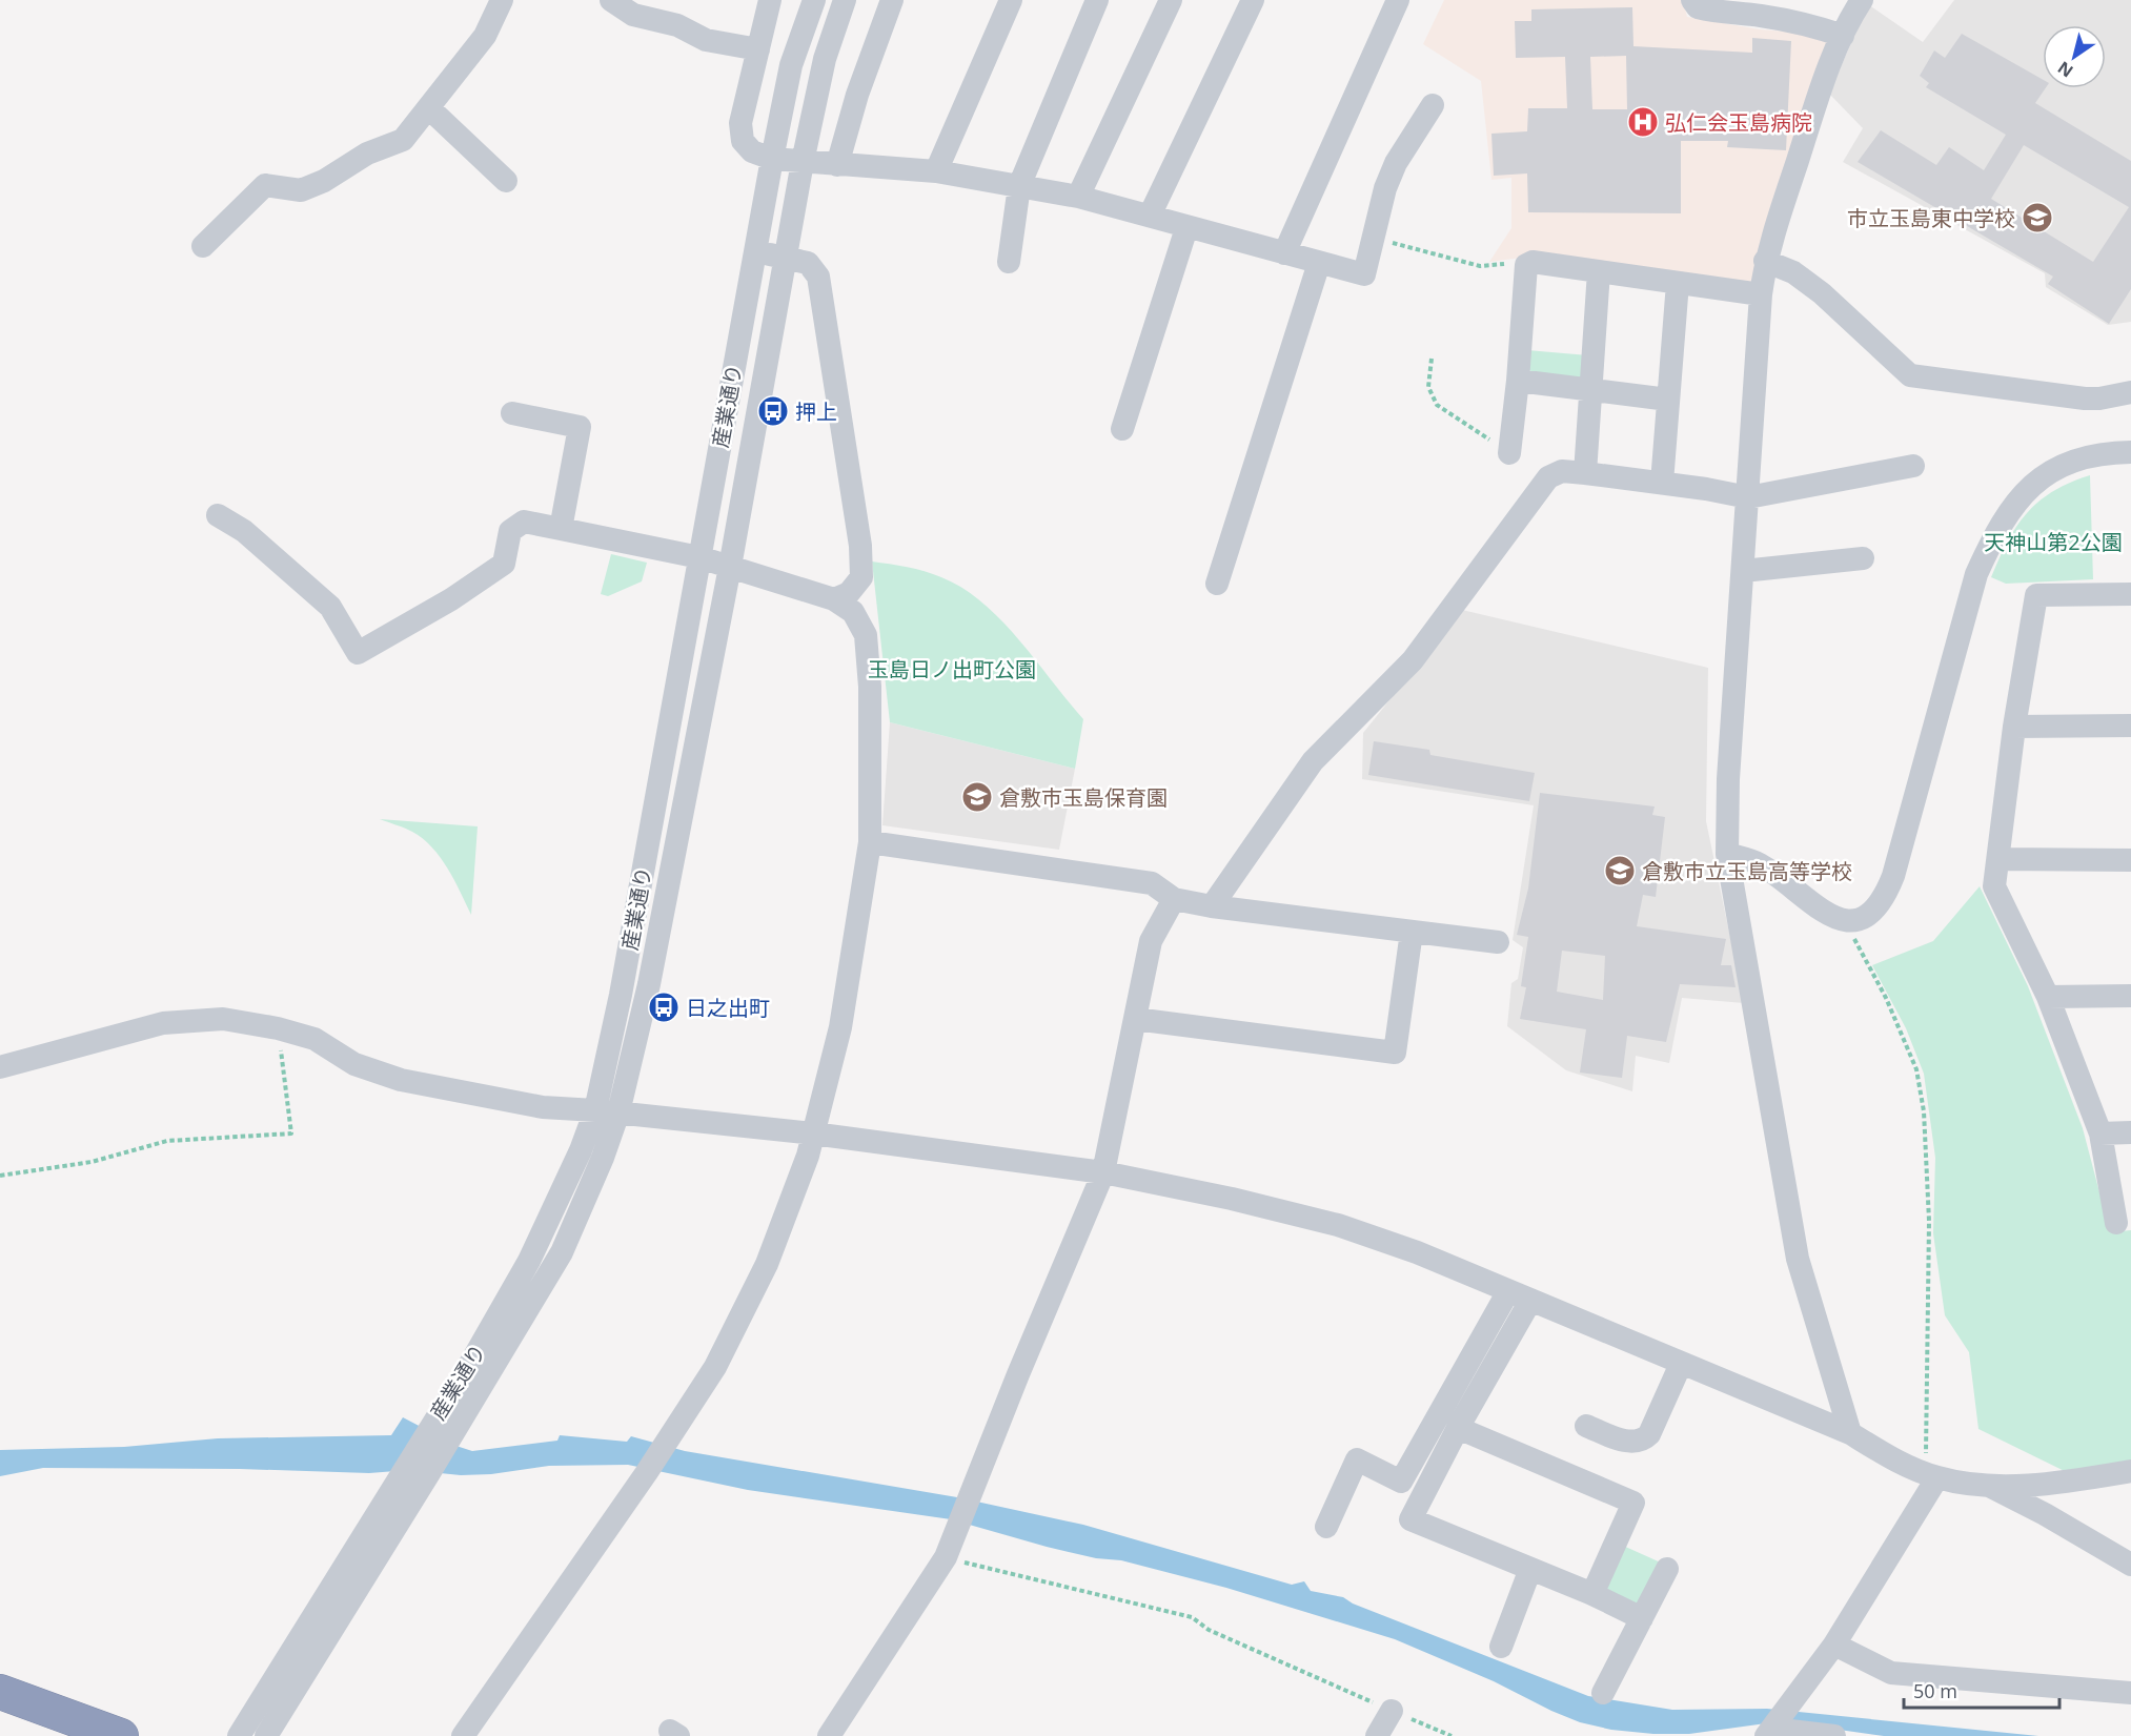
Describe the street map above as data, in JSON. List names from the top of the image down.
{
  "streets": {
    "street": ["産業通り"]
  },
  "parks": ["天神山第2公園", "玉島日ノ出町公園"],
  "places": {
    "hospital": ["弘仁会玉島病院"],
    "school or university": ["市立玉島東中学校", "倉敷市玉島保育園", "倉敷市立玉島高等学校"],
    "bus stop": ["押上", "日之出町"]
  },
  "scale_bar": "50 m",
  "north": "bottom left"
}
